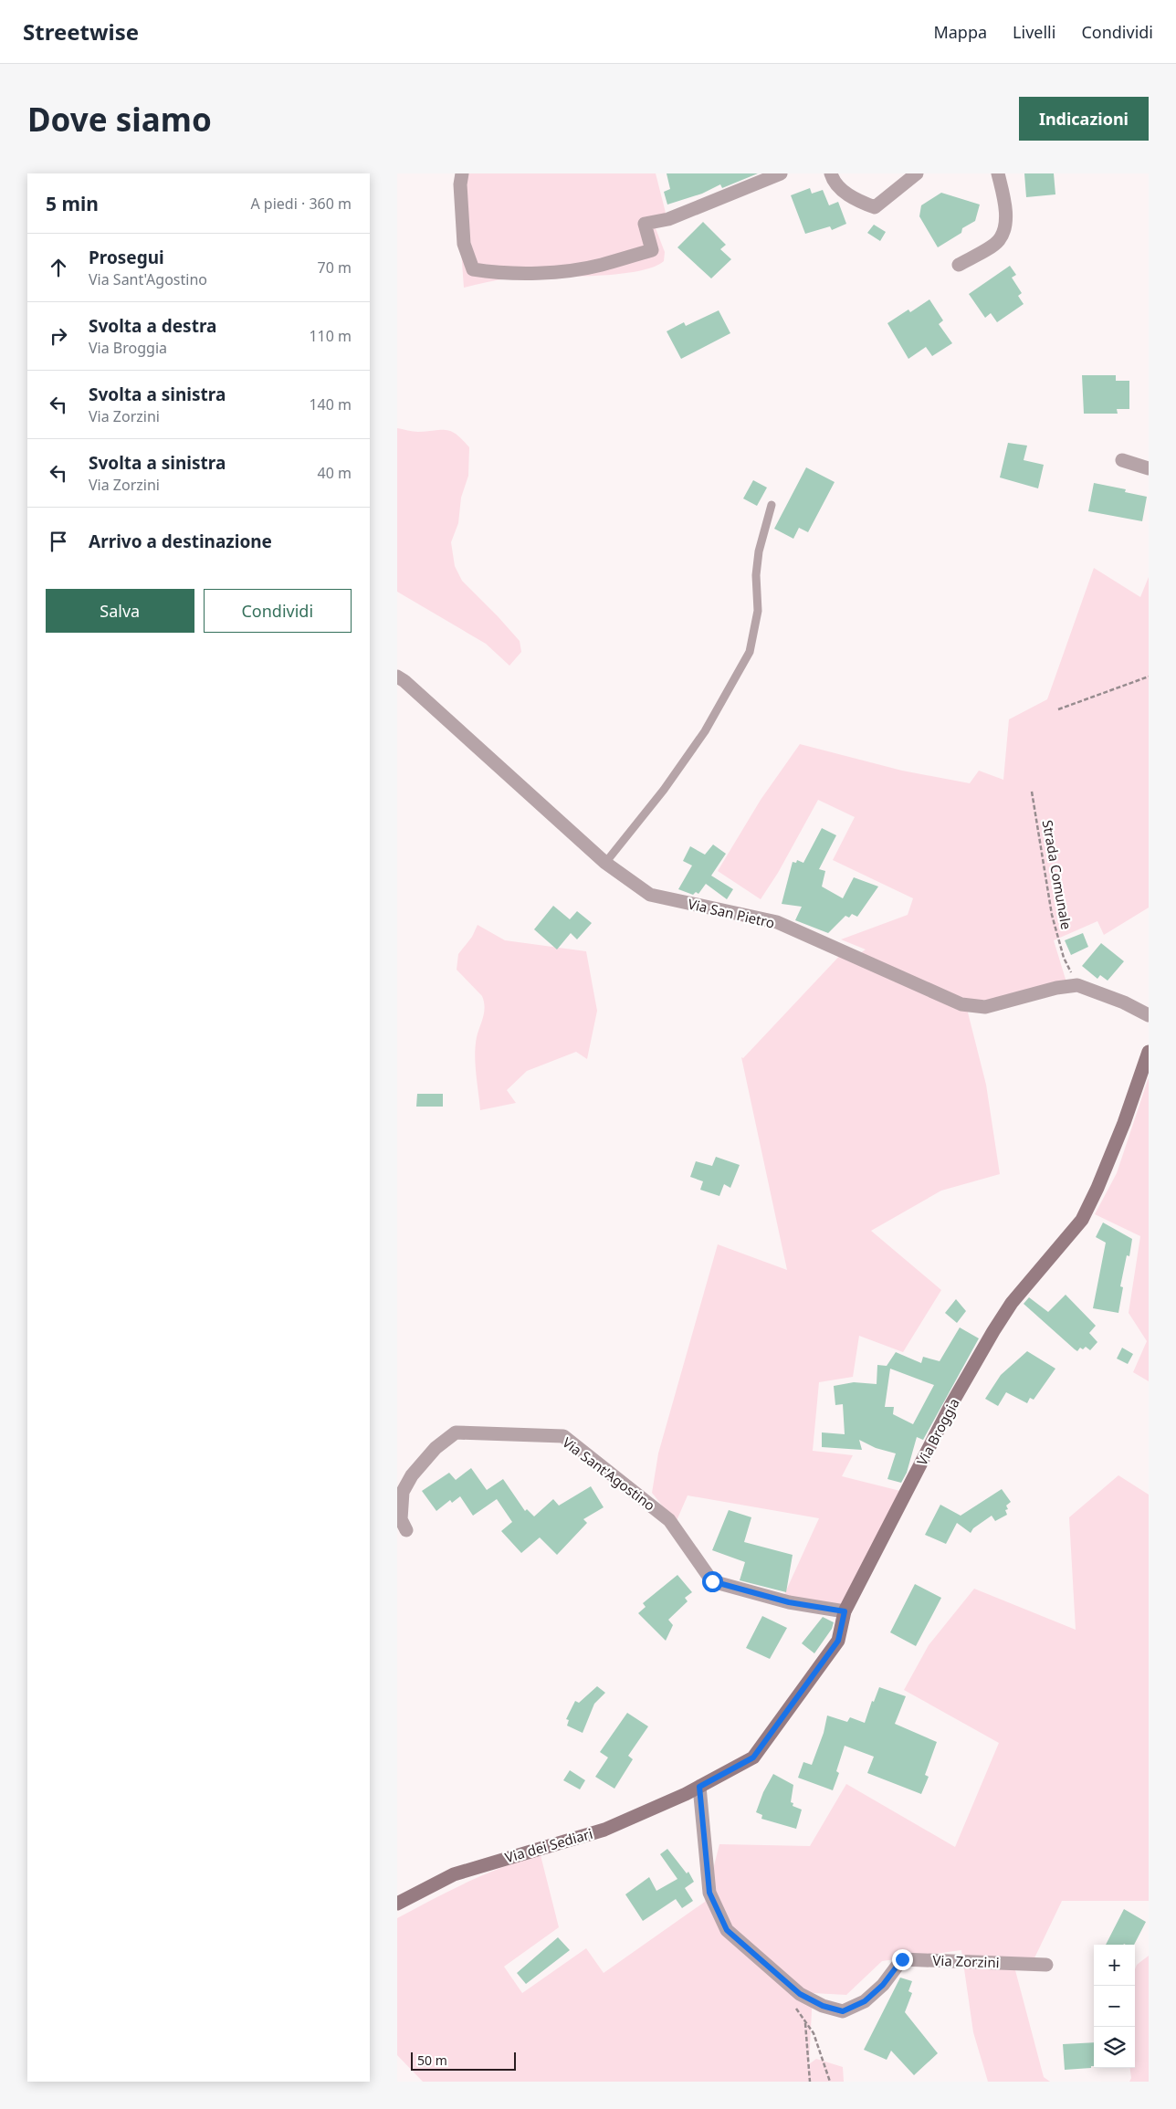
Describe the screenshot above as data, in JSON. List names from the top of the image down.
{
  "streets": {
    "street": [
      "Via San Pietro",
      "Via Broggia",
      "Via Sant'Agostino",
      "Via dei Sediari",
      "Via Zorzini"
    ],
    "path": ["Strada Comunale"]
  },
  "crossings": [
    ["Strada Comunale", "Via San Pietro"],
    ["Via Broggia", "Via Sant'Agostino"],
    ["Via Broggia", "Via dei Sediari"],
    ["Via Broggia", "Via Zorzini"],
    ["Via dei Sediari", "Via Zorzini"]
  ],
  "scale_bar": "50 m",
  "page": {
    "header": "Streetwise",
    "nav": ["Mappa", "Livelli", "Condividi"],
    "buttons": [
      "Indicazioni",
      ["Salva", "Condividi"]
    ],
    "title": "Dove siamo",
    "heading": ["5 min", "A piedi · 360 m"],
    "list": [
      ["Prosegui", "Via Sant'Agostino", "70 m"],
      ["Svolta a destra", "Via Broggia", "110 m"],
      ["Svolta a sinistra", "Via Zorzini", "140 m"],
      ["Svolta a sinistra", "Via Zorzini", "40 m"],
      "Arrivo a destinazione"
    ],
    "map_buttons": ["+", "−"],
    "scale": "50 m"
  }
}
